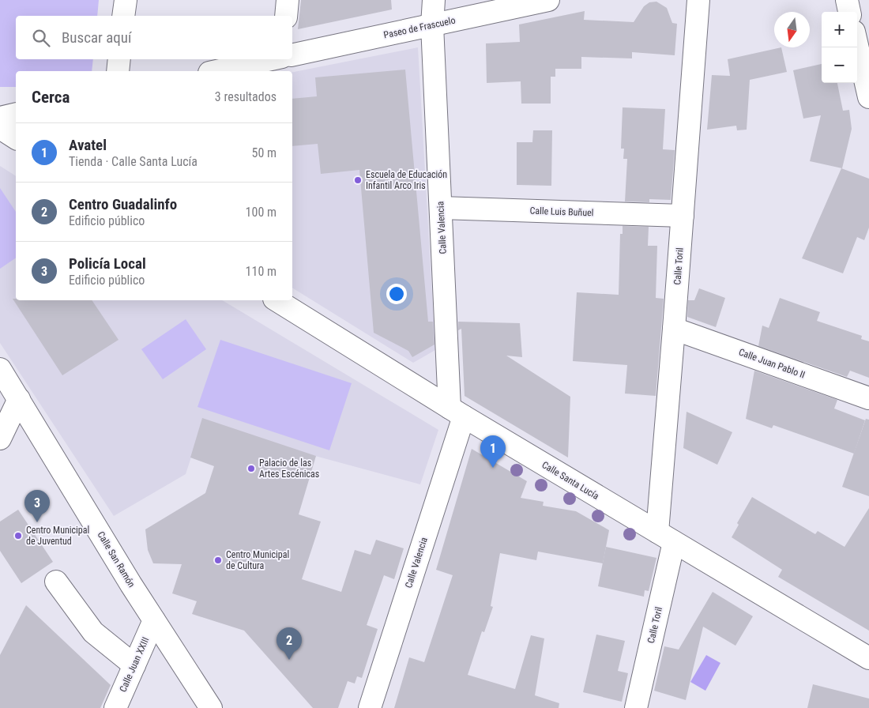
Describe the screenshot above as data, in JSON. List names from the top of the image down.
{
  "streets": {
    "street": [
      "Paseo de Frascuelo",
      "Calle Luis Buñuel",
      "Calle Valencia",
      "Calle Toril",
      "Calle Juan Pablo II",
      "Calle Santa Lucía",
      "Calle San Ramón",
      "Calle Juan XXIII"
    ]
  },
  "crossings": [
    ["Paseo de Frascuelo", "Calle Valencia"],
    ["Calle Luis Buñuel", "Calle Valencia"],
    ["Calle Luis Buñuel", "Calle Toril"],
    ["Calle Valencia", "Calle Santa Lucía"],
    ["Calle Toril", "Calle Juan Pablo II"],
    ["Calle Toril", "Calle Santa Lucía"],
    ["Calle San Ramón", "Calle Juan XXIII"]
  ],
  "places": [
    "Escuela de Educación Infantil Arco Iris",
    "Palacio de las Artes Escénicas",
    "Centro Municipal de Juventud",
    "Centro Municipal de Cultura"
  ],
  "north": "bottom",
  "page": {
    "map_buttons": ["+", "−"],
    "search": "Buscar aquí",
    "heading": ["Cerca", "3 resultados"],
    "list": [
      {
        "mark": "1",
        "name": "Avatel",
        "note": "Tienda · Calle Santa Lucía",
        "value": "50 m"
      },
      {
        "mark": "2",
        "name": "Centro Guadalinfo",
        "note": "Edificio público",
        "value": "100 m"
      },
      {
        "mark": "3",
        "name": "Policía Local",
        "note": "Edificio público",
        "value": "110 m"
      }
    ],
    "pins": ["1", "3", "2"]
  }
}
